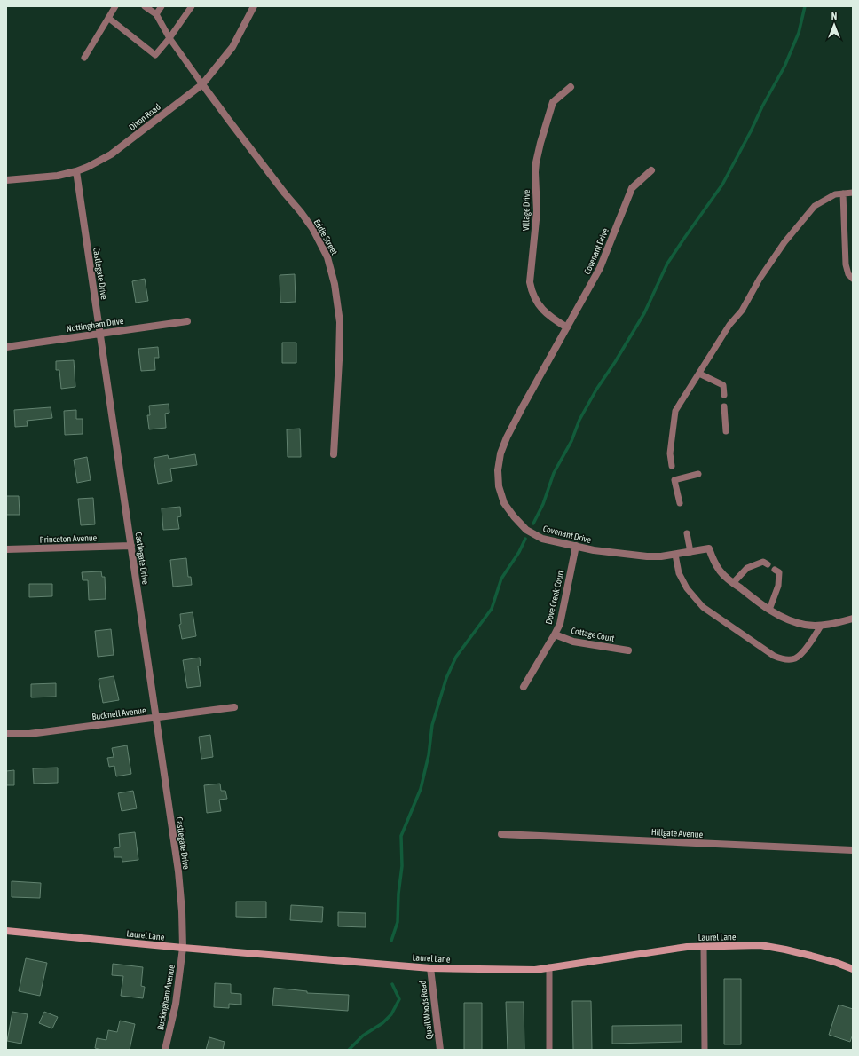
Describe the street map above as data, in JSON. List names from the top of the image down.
{
  "streets": {
    "street": [
      "Dixon Road",
      "Village Drive",
      "Eddie Street",
      "Covenant Drive",
      "Castlegate Drive",
      "Nottingham Drive",
      "Princeton Avenue",
      "Dove Creek Court",
      "Cottage Court",
      "Bucknell Avenue",
      "Hillgate Avenue",
      "Laurel Lane",
      "Buckingham Avenue",
      "Quail Woods Road"
    ]
  },
  "crossings": [
    ["Dixon Road", "Eddie Street"],
    ["Dixon Road", "Castlegate Drive"],
    ["Village Drive", "Covenant Drive"],
    ["Covenant Drive", "Dove Creek Court"],
    ["Castlegate Drive", "Nottingham Drive"],
    ["Castlegate Drive", "Princeton Avenue"],
    ["Castlegate Drive", "Bucknell Avenue"],
    ["Castlegate Drive", "Laurel Lane"],
    ["Castlegate Drive", "Buckingham Avenue"],
    ["Dove Creek Court", "Cottage Court"],
    ["Laurel Lane", "Buckingham Avenue"],
    ["Laurel Lane", "Quail Woods Road"]
  ],
  "north": "top"
}
